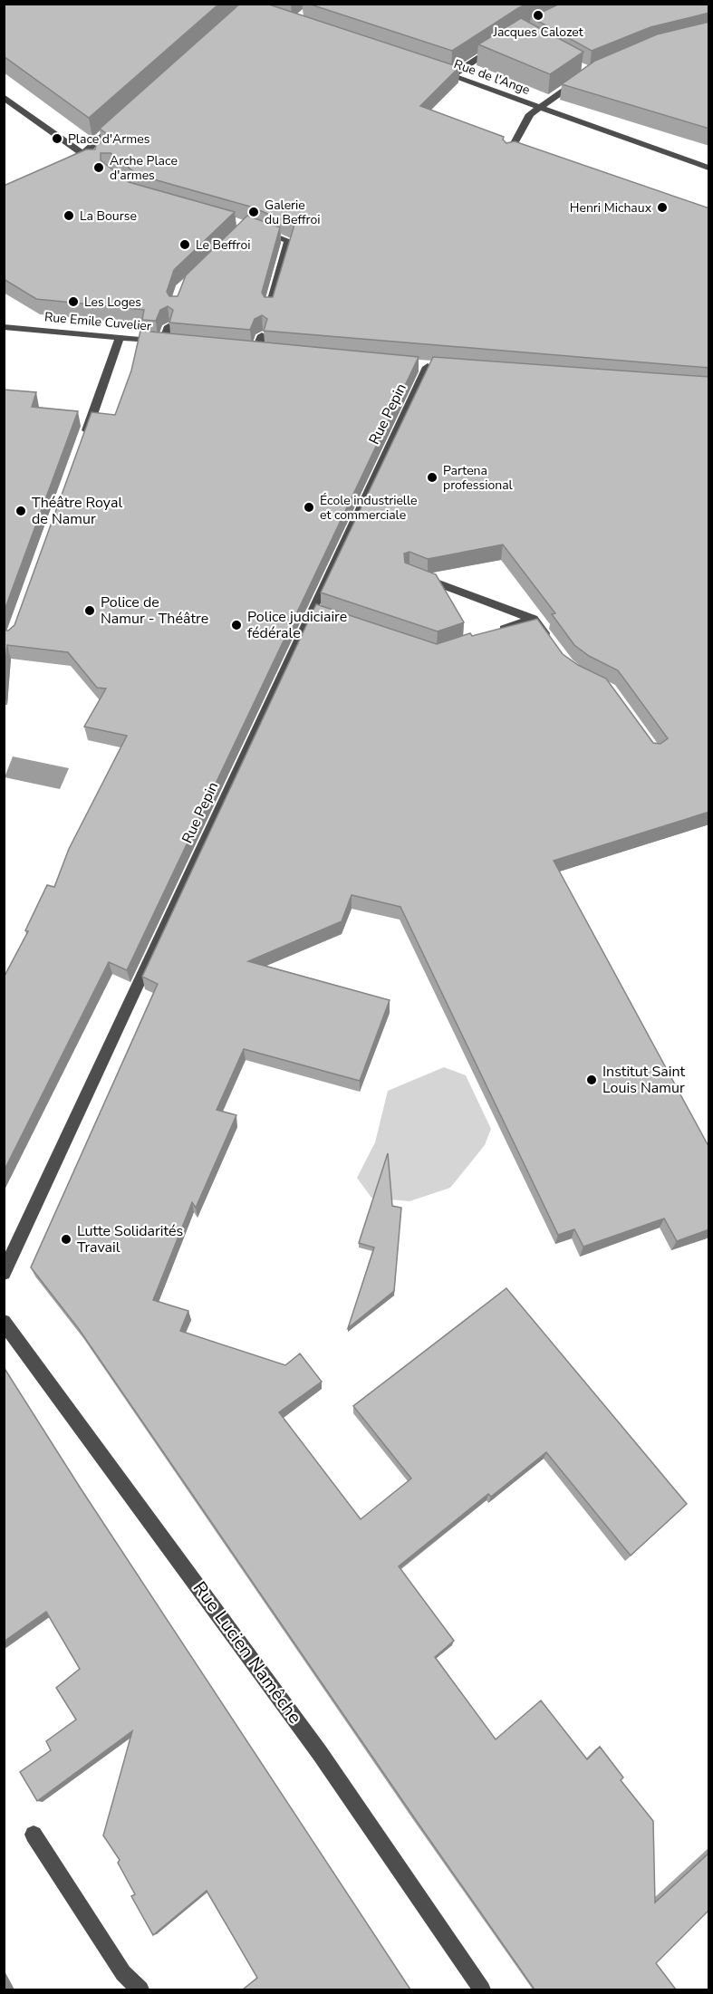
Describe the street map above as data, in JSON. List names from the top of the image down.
{
  "streets": {
    "street": [
      "Rue de l'Ange",
      "Rue Emile Cuvelier",
      "Rue Pepin",
      "Rue Lucien Namêche"
    ]
  },
  "places": [
    "Jacques Calozet",
    "Place d'Armes",
    "Arche Place d'armes",
    "Henri Michaux",
    "Galerie du Beffroi",
    "La Bourse",
    "Le Beffroi",
    "Les Loges",
    "Partena professional",
    "École industrielle et commerciale",
    "Théâtre Royal de Namur",
    "Police de Namur - Théâtre",
    "Police judiciaire fédérale",
    "Institut Saint Louis Namur",
    "Lutte Solidarités Travail"
  ]
}
